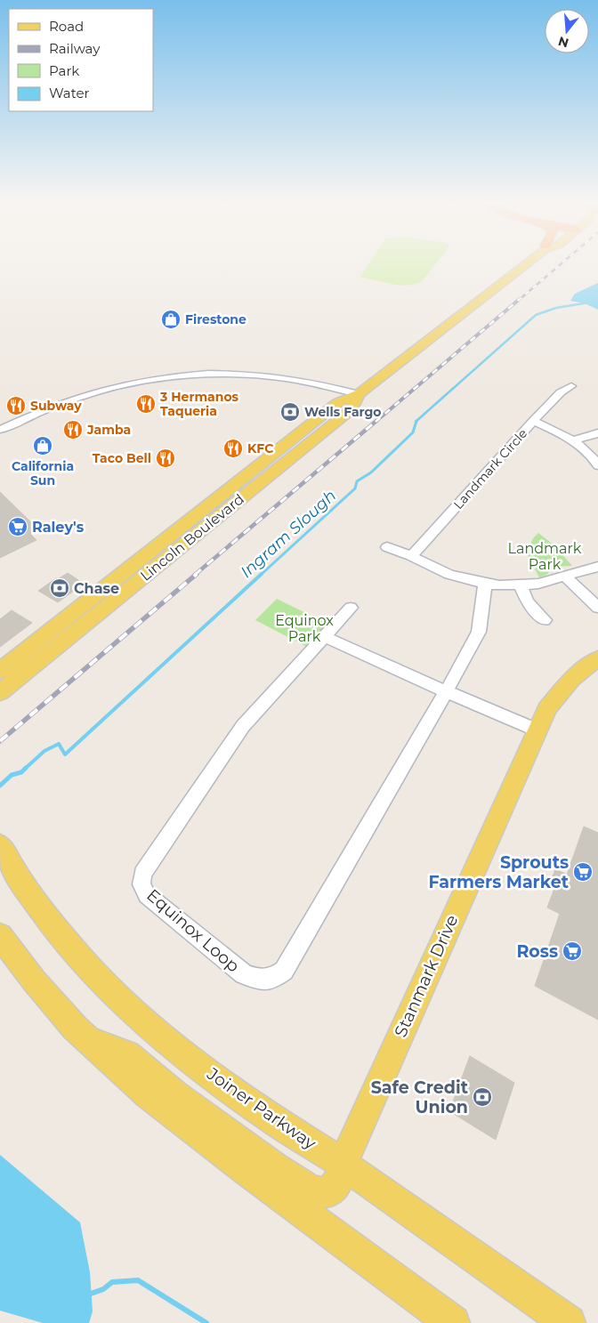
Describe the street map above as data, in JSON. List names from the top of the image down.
{
  "streets": {
    "main road": ["Lincoln Boulevard", "Stanmark Drive", "Joiner Parkway"],
    "street": ["Landmark Circle", "Equinox Loop"]
  },
  "crossings": [
    ["Stanmark Drive", "Joiner Parkway"]
  ],
  "water": ["Ingram Slough"],
  "parks": ["Landmark Park", "Equinox Park"],
  "places": {
    "shop": ["Firestone", "California Sun"],
    "restaurant": [
      "3 Hermanos Taqueria",
      "Subway",
      "Jamba",
      "KFC",
      "Taco Bell"
    ],
    "bank": ["Wells Fargo", "Chase", "Safe Credit Union"],
    "supermarket": ["Raley's", "Sprouts Farmers Market", "Ross"]
  },
  "legend": [
    "Road",
    "Railway",
    "Park",
    "Water"
  ],
  "north": "bottom"
}
